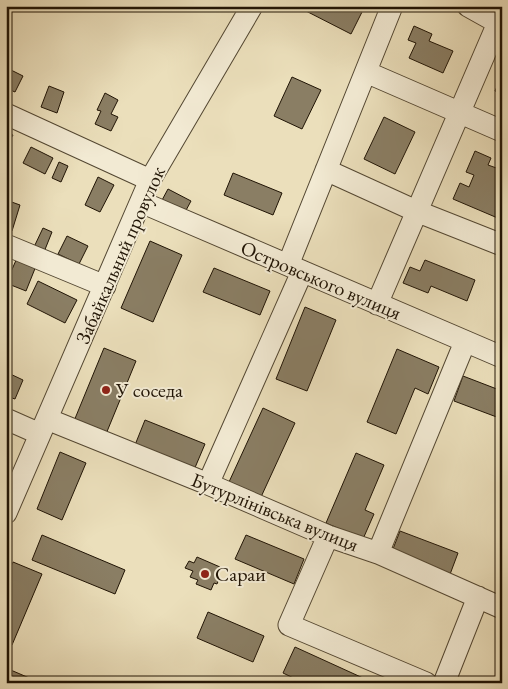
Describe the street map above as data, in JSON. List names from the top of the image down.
{
  "streets": {
    "street": ["Забайкальний провулок", "Островського вулиця", "Бутурлінівська вулиця"]
  },
  "crossings": [
    ["Забайкальний провулок", "Островського вулиця"],
    ["Забайкальний провулок", "Бутурлінівська вулиця"]
  ],
  "places": ["У соседа", "Сараи"]
}
